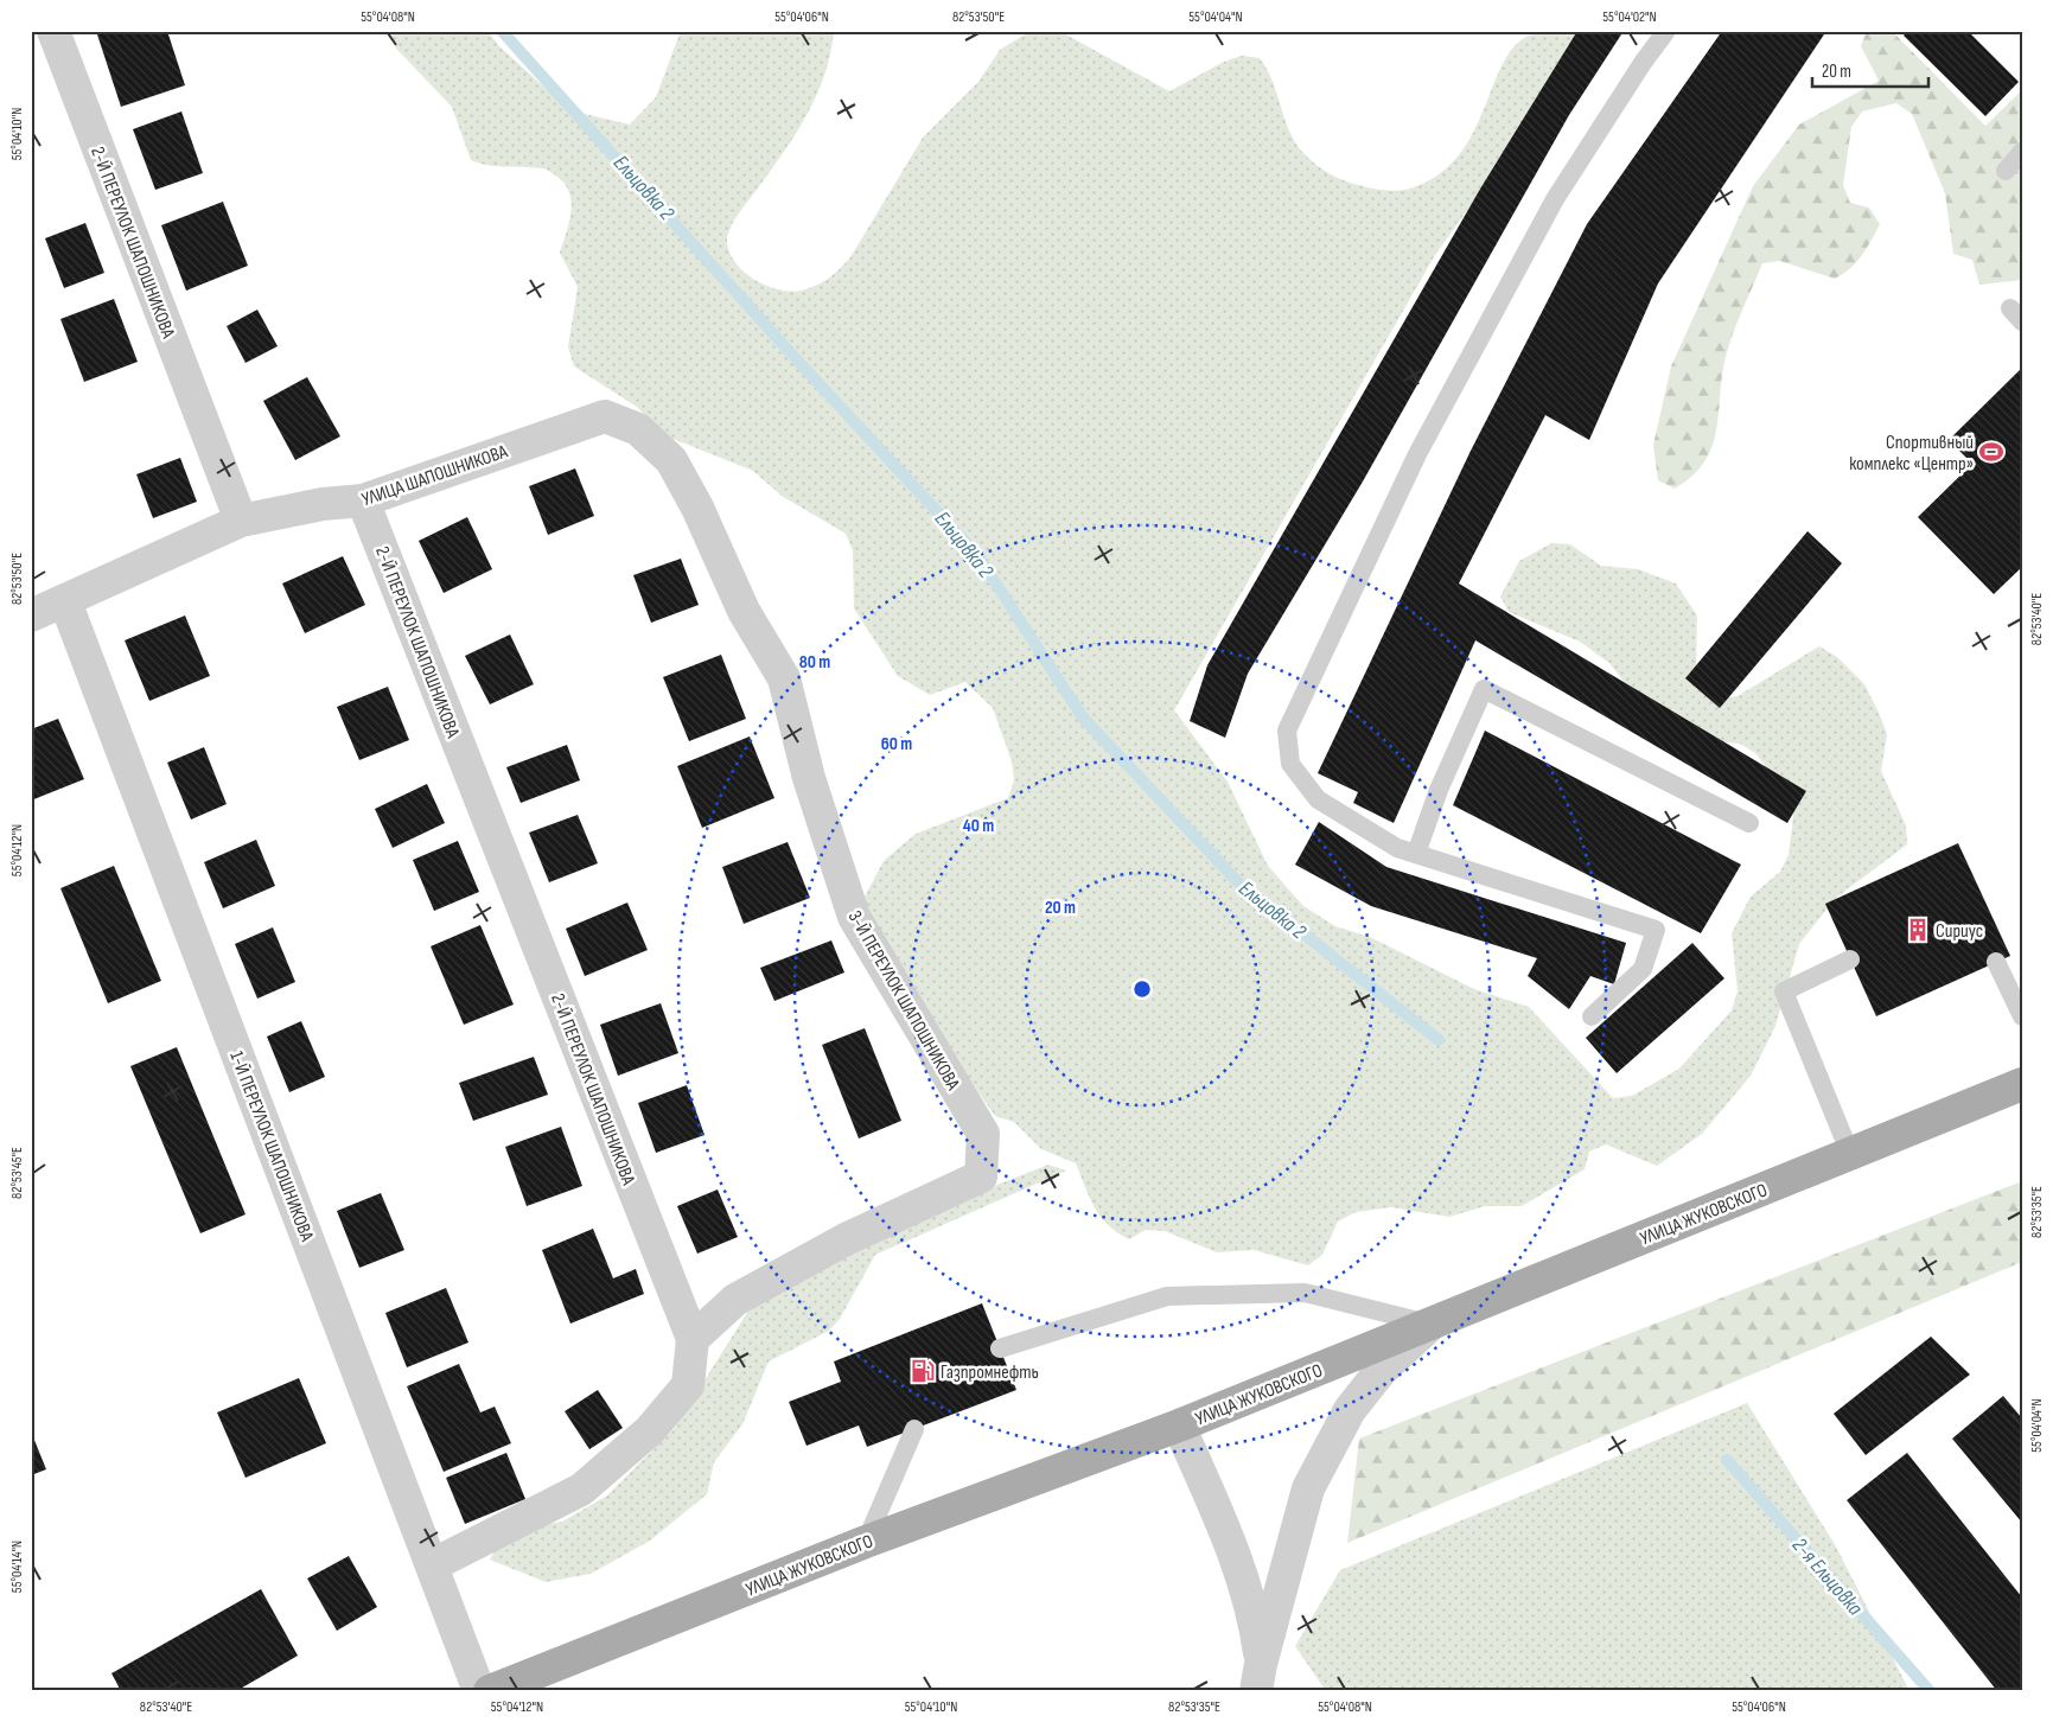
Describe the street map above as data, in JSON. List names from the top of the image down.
{
  "streets": {
    "main road": ["УЛИЦА ЖУКОВСКОГО"],
    "street": [
      "2-Й ПЕРЕУЛОК ШАПОШНИКОВА",
      "УЛИЦА ШАПОШНИКОВА",
      "3-Й ПЕРЕУЛОК ШАПОШНИКОВА",
      "1-Й ПЕРЕУЛОК ШАПОШНИКОВА"
    ]
  },
  "crossings": [
    ["2-Й ПЕРЕУЛОК ШАПОШНИКОВА", "УЛИЦА ШАПОШНИКОВА"],
    ["2-Й ПЕРЕУЛОК ШАПОШНИКОВА", "3-Й ПЕРЕУЛОК ШАПОШНИКОВА"],
    ["2-Й ПЕРЕУЛОК ШАПОШНИКОВА", "1-Й ПЕРЕУЛОК ШАПОШНИКОВА"],
    ["УЛИЦА ШАПОШНИКОВА", "3-Й ПЕРЕУЛОК ШАПОШНИКОВА"],
    ["УЛИЦА ШАПОШНИКОВА", "1-Й ПЕРЕУЛОК ШАПОШНИКОВА"]
  ],
  "water": ["Ельцовка 2", "2-я Ельцовка"],
  "places": {
    "sports": ["Спортивный комплекс «Центр»"],
    "building": ["Сириус"],
    "fuel station": ["Газпромнефть"]
  },
  "scale_bar": "20 m",
  "coordinates": [
    "55°04'08\"N",
    "55°04'06\"N",
    "82°53'50\"E",
    "55°04'04\"N",
    "55°04'02\"N",
    "55°04'10\"N",
    "82°53'40\"E",
    "55°04'12\"N",
    "82°53'45\"E",
    "82°53'35\"E",
    "55°04'14\"N"
  ],
  "rings": [
    "80 m",
    "60 m",
    "40 m",
    "20 m"
  ]
}
